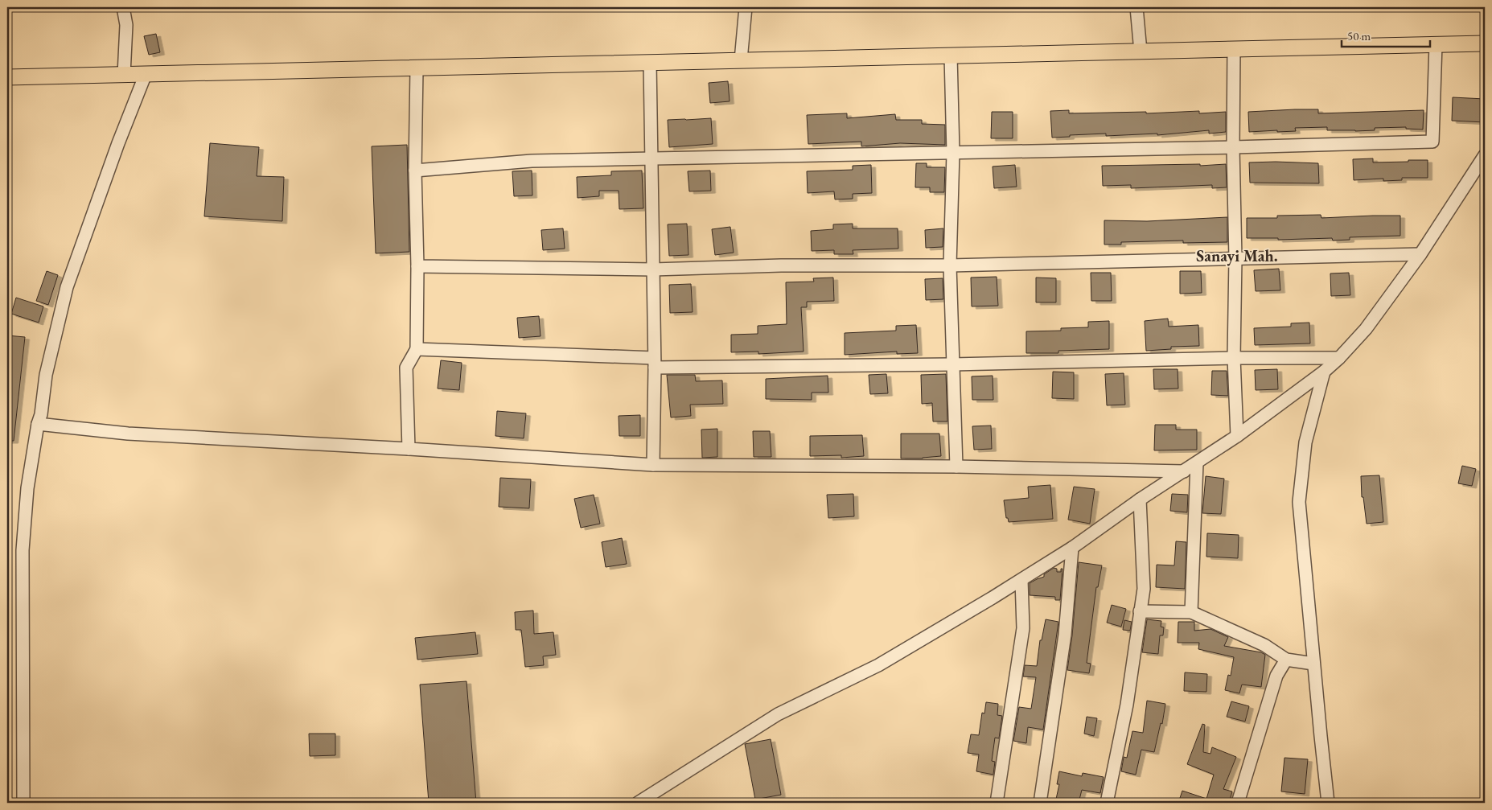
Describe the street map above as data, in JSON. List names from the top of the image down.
{
  "districts": ["Sanayi Mah."],
  "scale_bar": "50 m"
}
